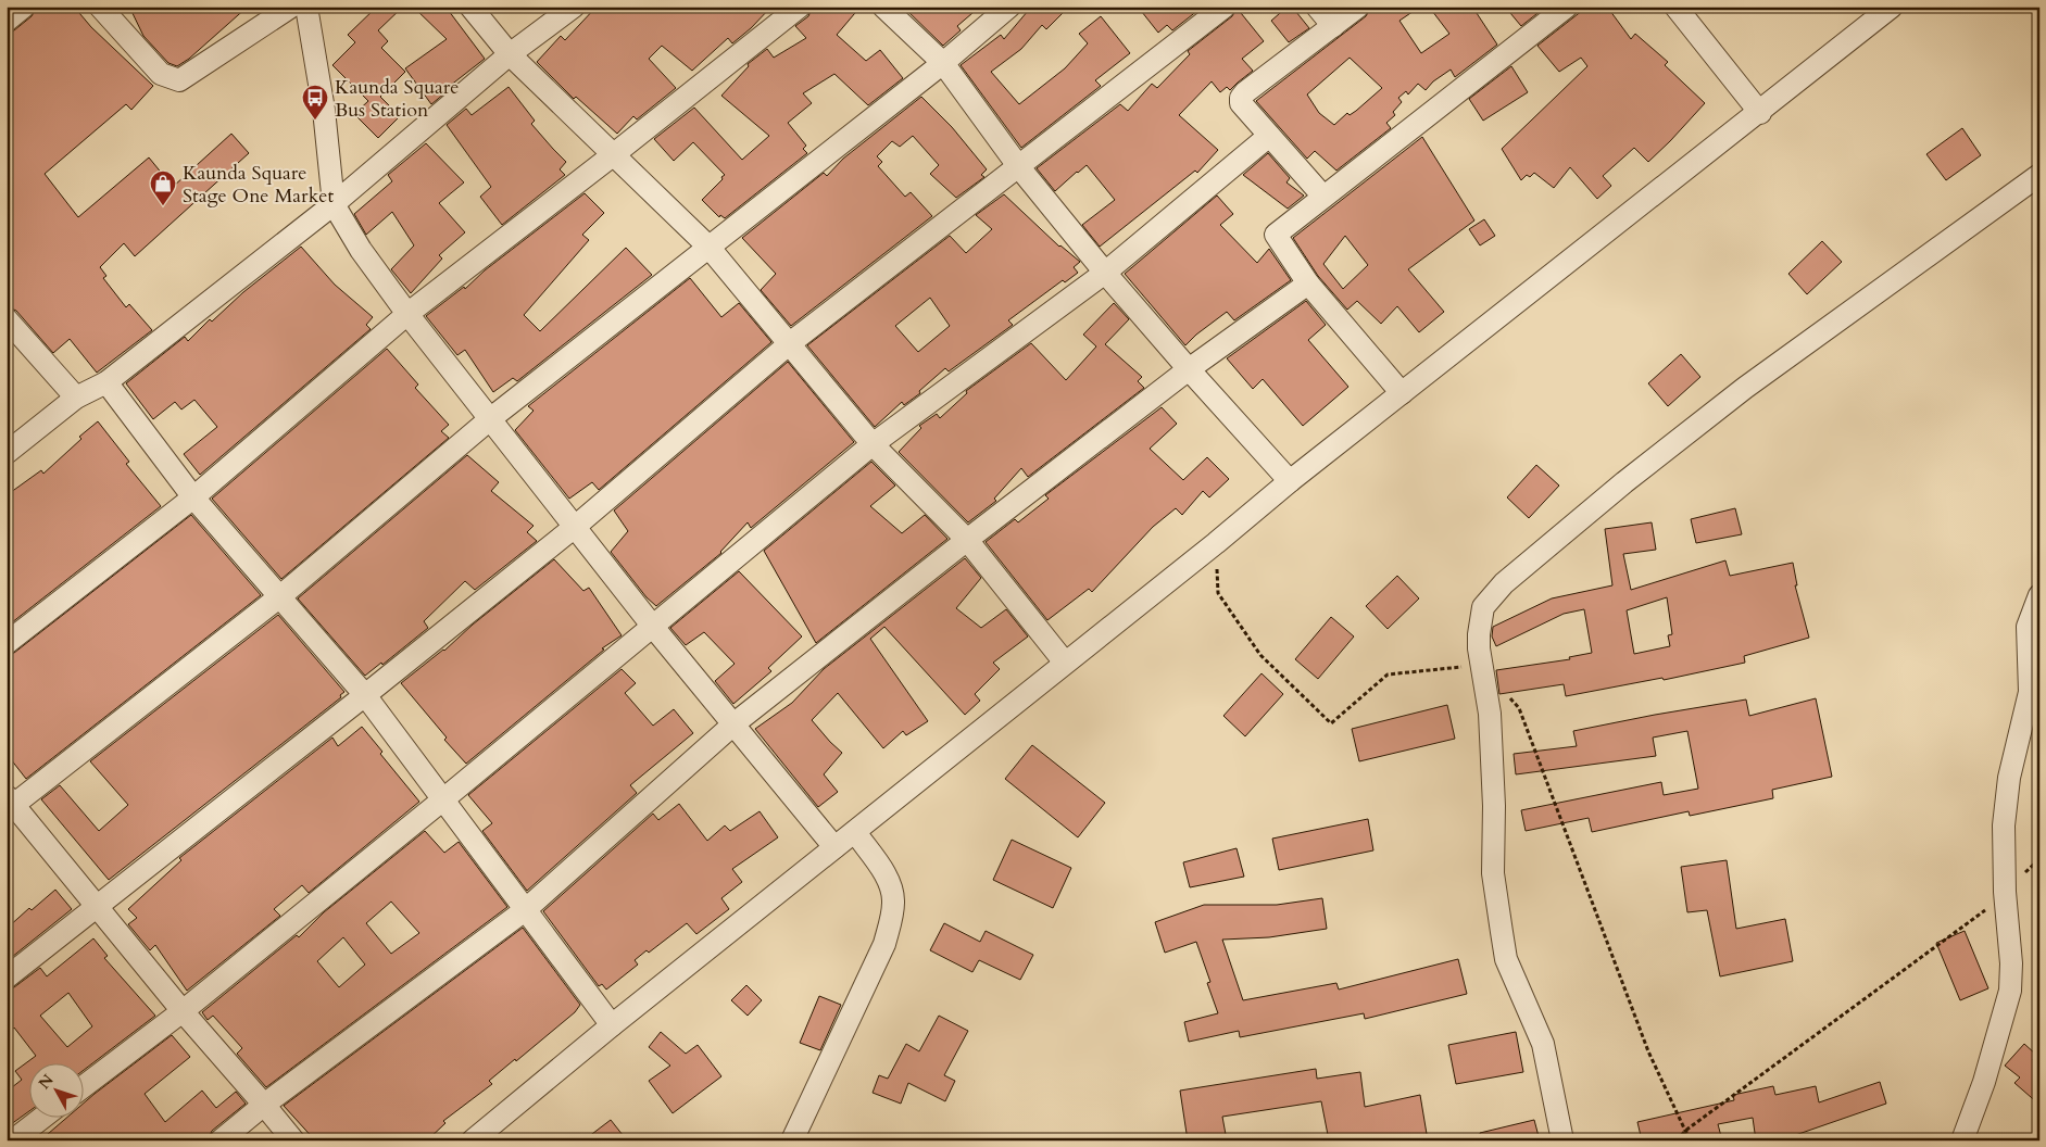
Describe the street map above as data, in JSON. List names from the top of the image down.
{
  "places": {
    "bus stop": ["Kaunda Square Bus Station"],
    "shop": ["Kaunda Square Stage One Market"]
  },
  "north": "top left"
}
